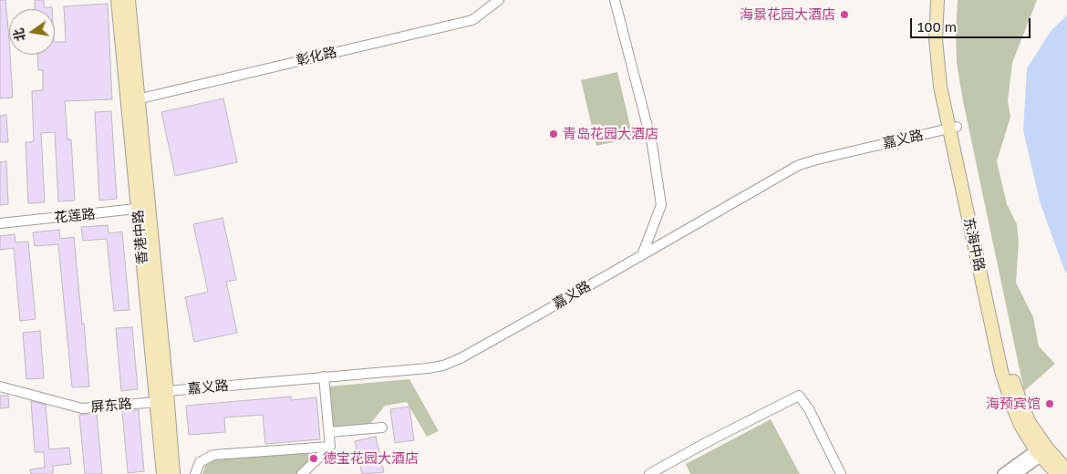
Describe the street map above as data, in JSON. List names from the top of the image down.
{
  "streets": {
    "main road": ["香港中路", "东海中路"],
    "street": [
      "彰化路",
      "嘉义路",
      "花莲路",
      "屏东路"
    ]
  },
  "crossings": [
    ["彰化路", "香港中路"],
    ["嘉义路", "香港中路"],
    ["嘉义路", "东海中路"],
    ["花莲路", "香港中路"],
    ["香港中路", "屏东路"]
  ],
  "places": [
    "海景花园大酒店",
    "青岛花园大酒店",
    "海预宾馆",
    "德宝花园大酒店"
  ],
  "scale_bar": "100 m",
  "north": "left"
}
